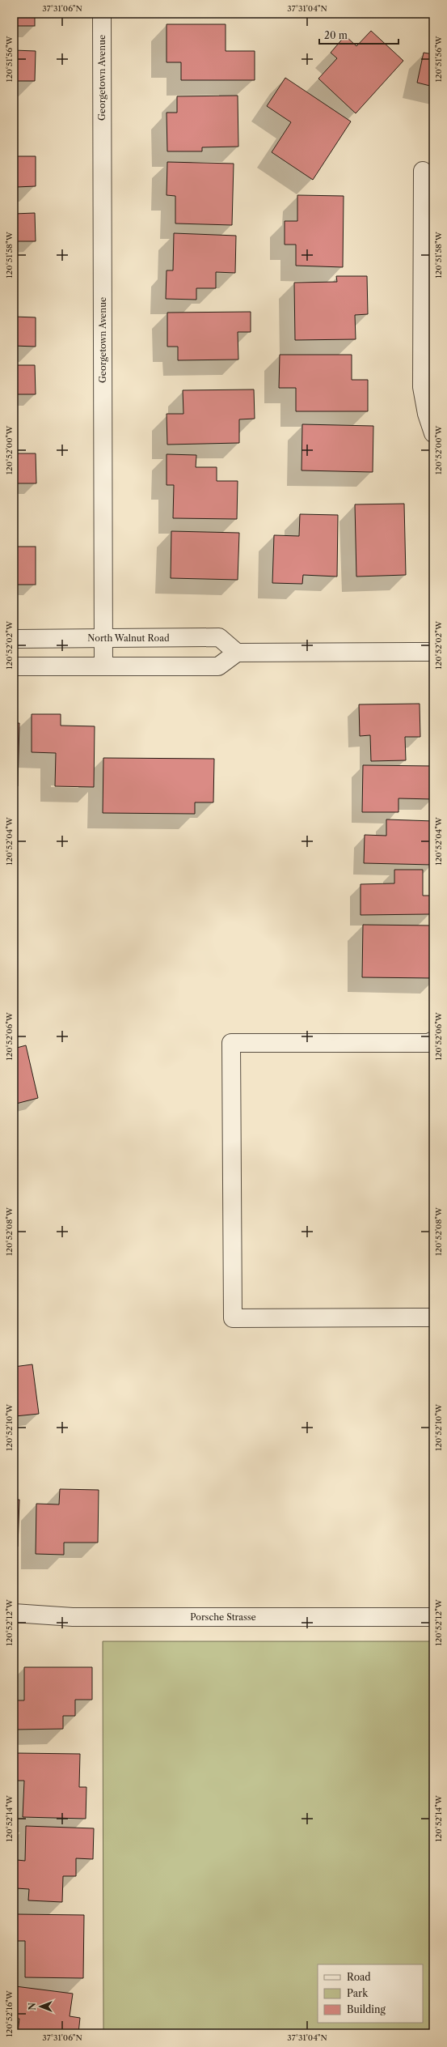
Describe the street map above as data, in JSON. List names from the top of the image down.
{
  "streets": {
    "street": ["Georgetown Avenue", "North Walnut Road", "Porsche Strasse"]
  },
  "crossings": [
    ["Georgetown Avenue", "North Walnut Road"]
  ],
  "legend": ["Road", "Park", "Building"],
  "scale_bar": "20 m",
  "north": "left",
  "coordinates": [
    "37°31'06\"N",
    "37°31'04\"N",
    "120°51'56\"W",
    "120°51'58\"W",
    "120°52'00\"W",
    "120°52'02\"W",
    "120°52'04\"W",
    "120°52'06\"W",
    "120°52'08\"W",
    "120°52'10\"W",
    "120°52'12\"W",
    "120°52'14\"W",
    "120°52'16\"W"
  ]
}
